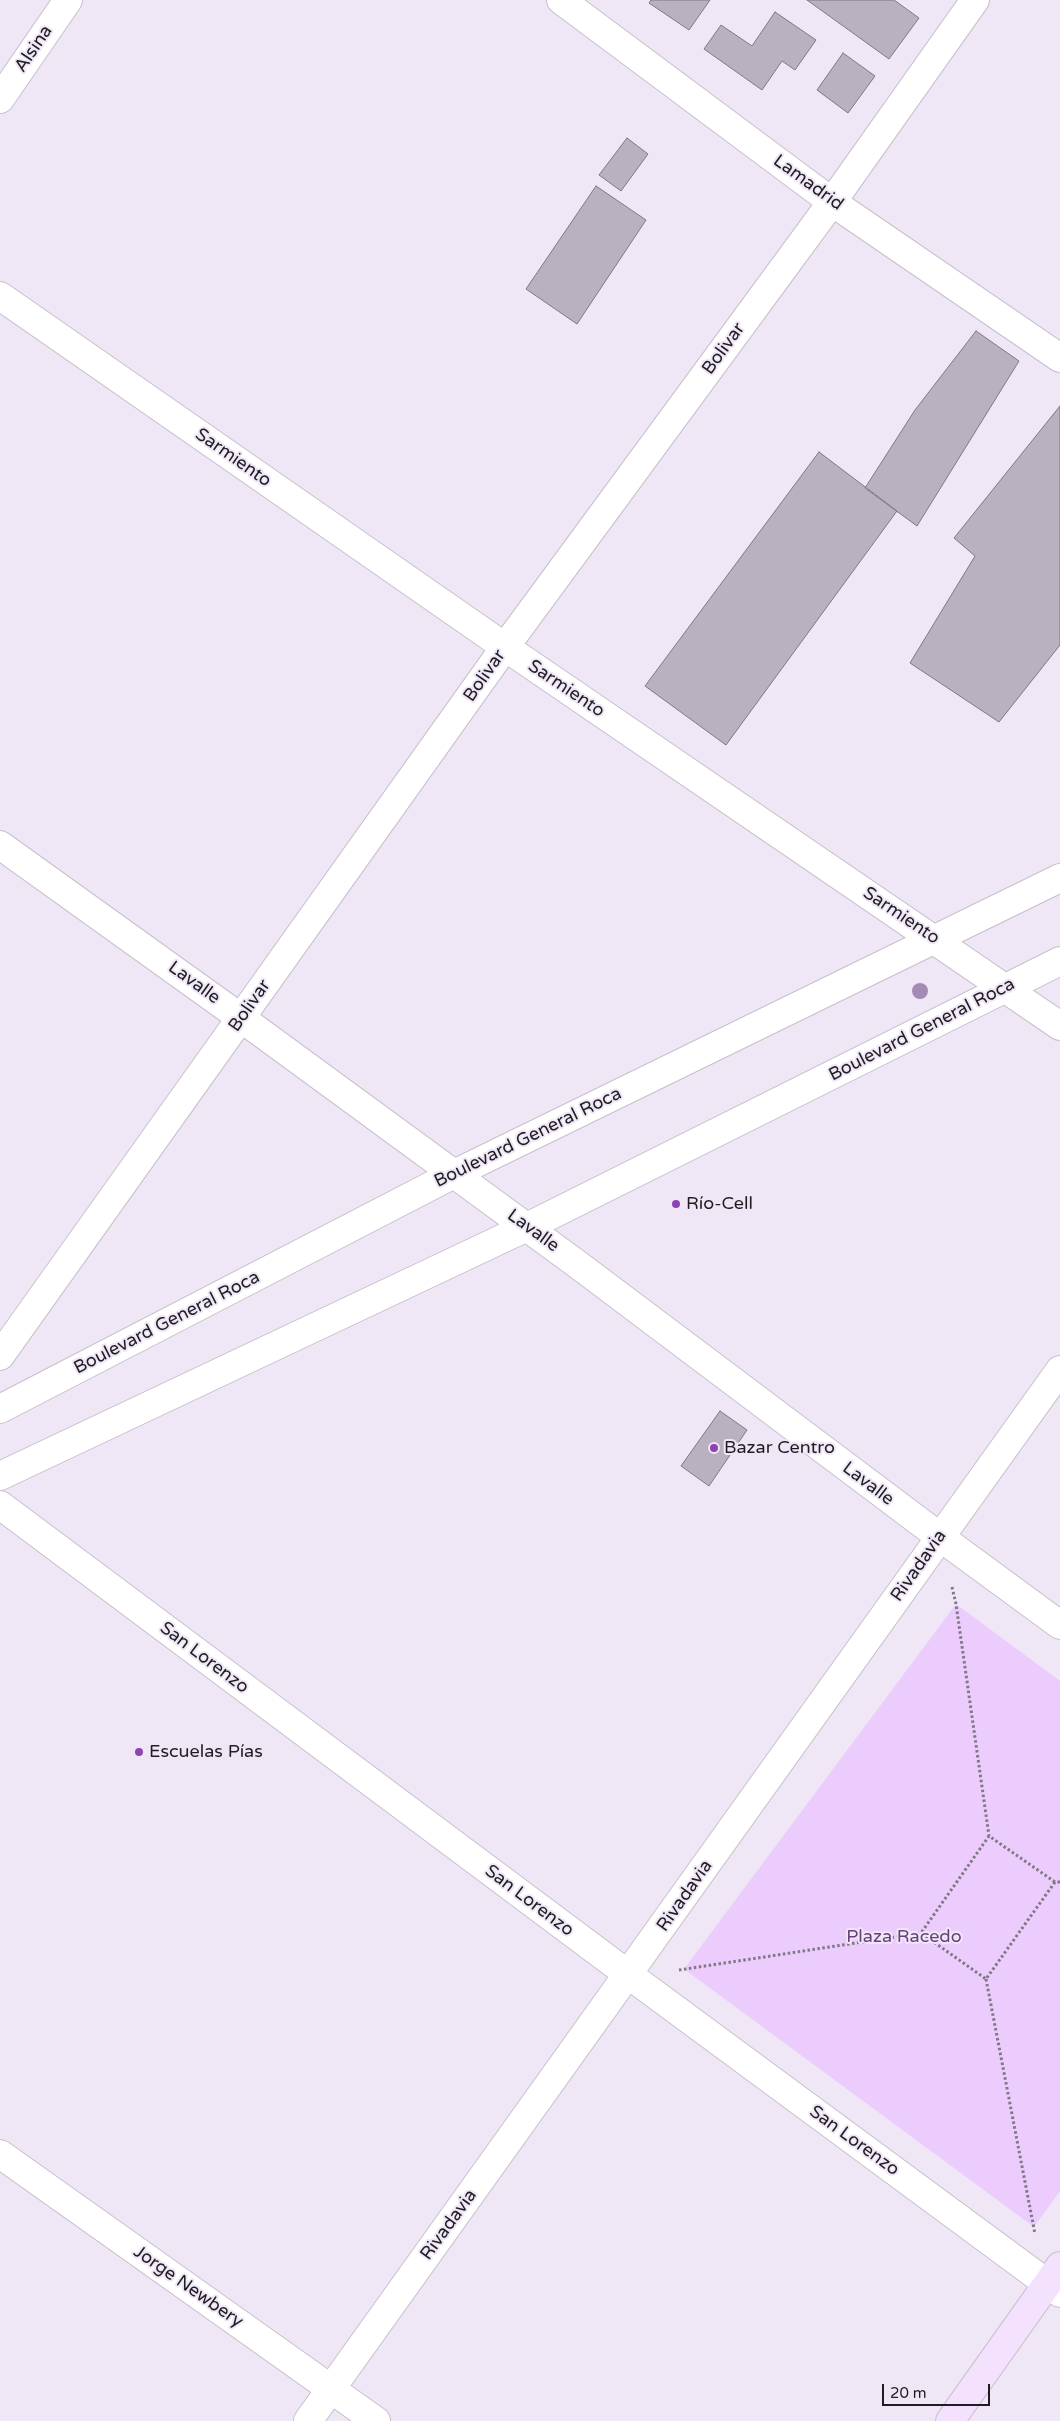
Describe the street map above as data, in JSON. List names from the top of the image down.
{
  "streets": {
    "street": [
      "Alsina",
      "Lamadrid",
      "Bolivar",
      "Sarmiento",
      "Lavalle",
      "Boulevard General Roca",
      "Rivadavia",
      "San Lorenzo",
      "Jorge Newbery"
    ]
  },
  "crossings": [
    ["Lamadrid", "Bolivar"],
    ["Bolivar", "Sarmiento"],
    ["Bolivar", "Lavalle"],
    ["Sarmiento", "Boulevard General Roca"],
    ["Lavalle", "Boulevard General Roca"],
    ["Lavalle", "Rivadavia"],
    ["Rivadavia", "San Lorenzo"],
    ["Rivadavia", "Jorge Newbery"]
  ],
  "parks": ["Plaza Racedo"],
  "places": ["Río-Cell", "Bazar Centro", "Escuelas Pías"],
  "scale_bar": "20 m"
}
